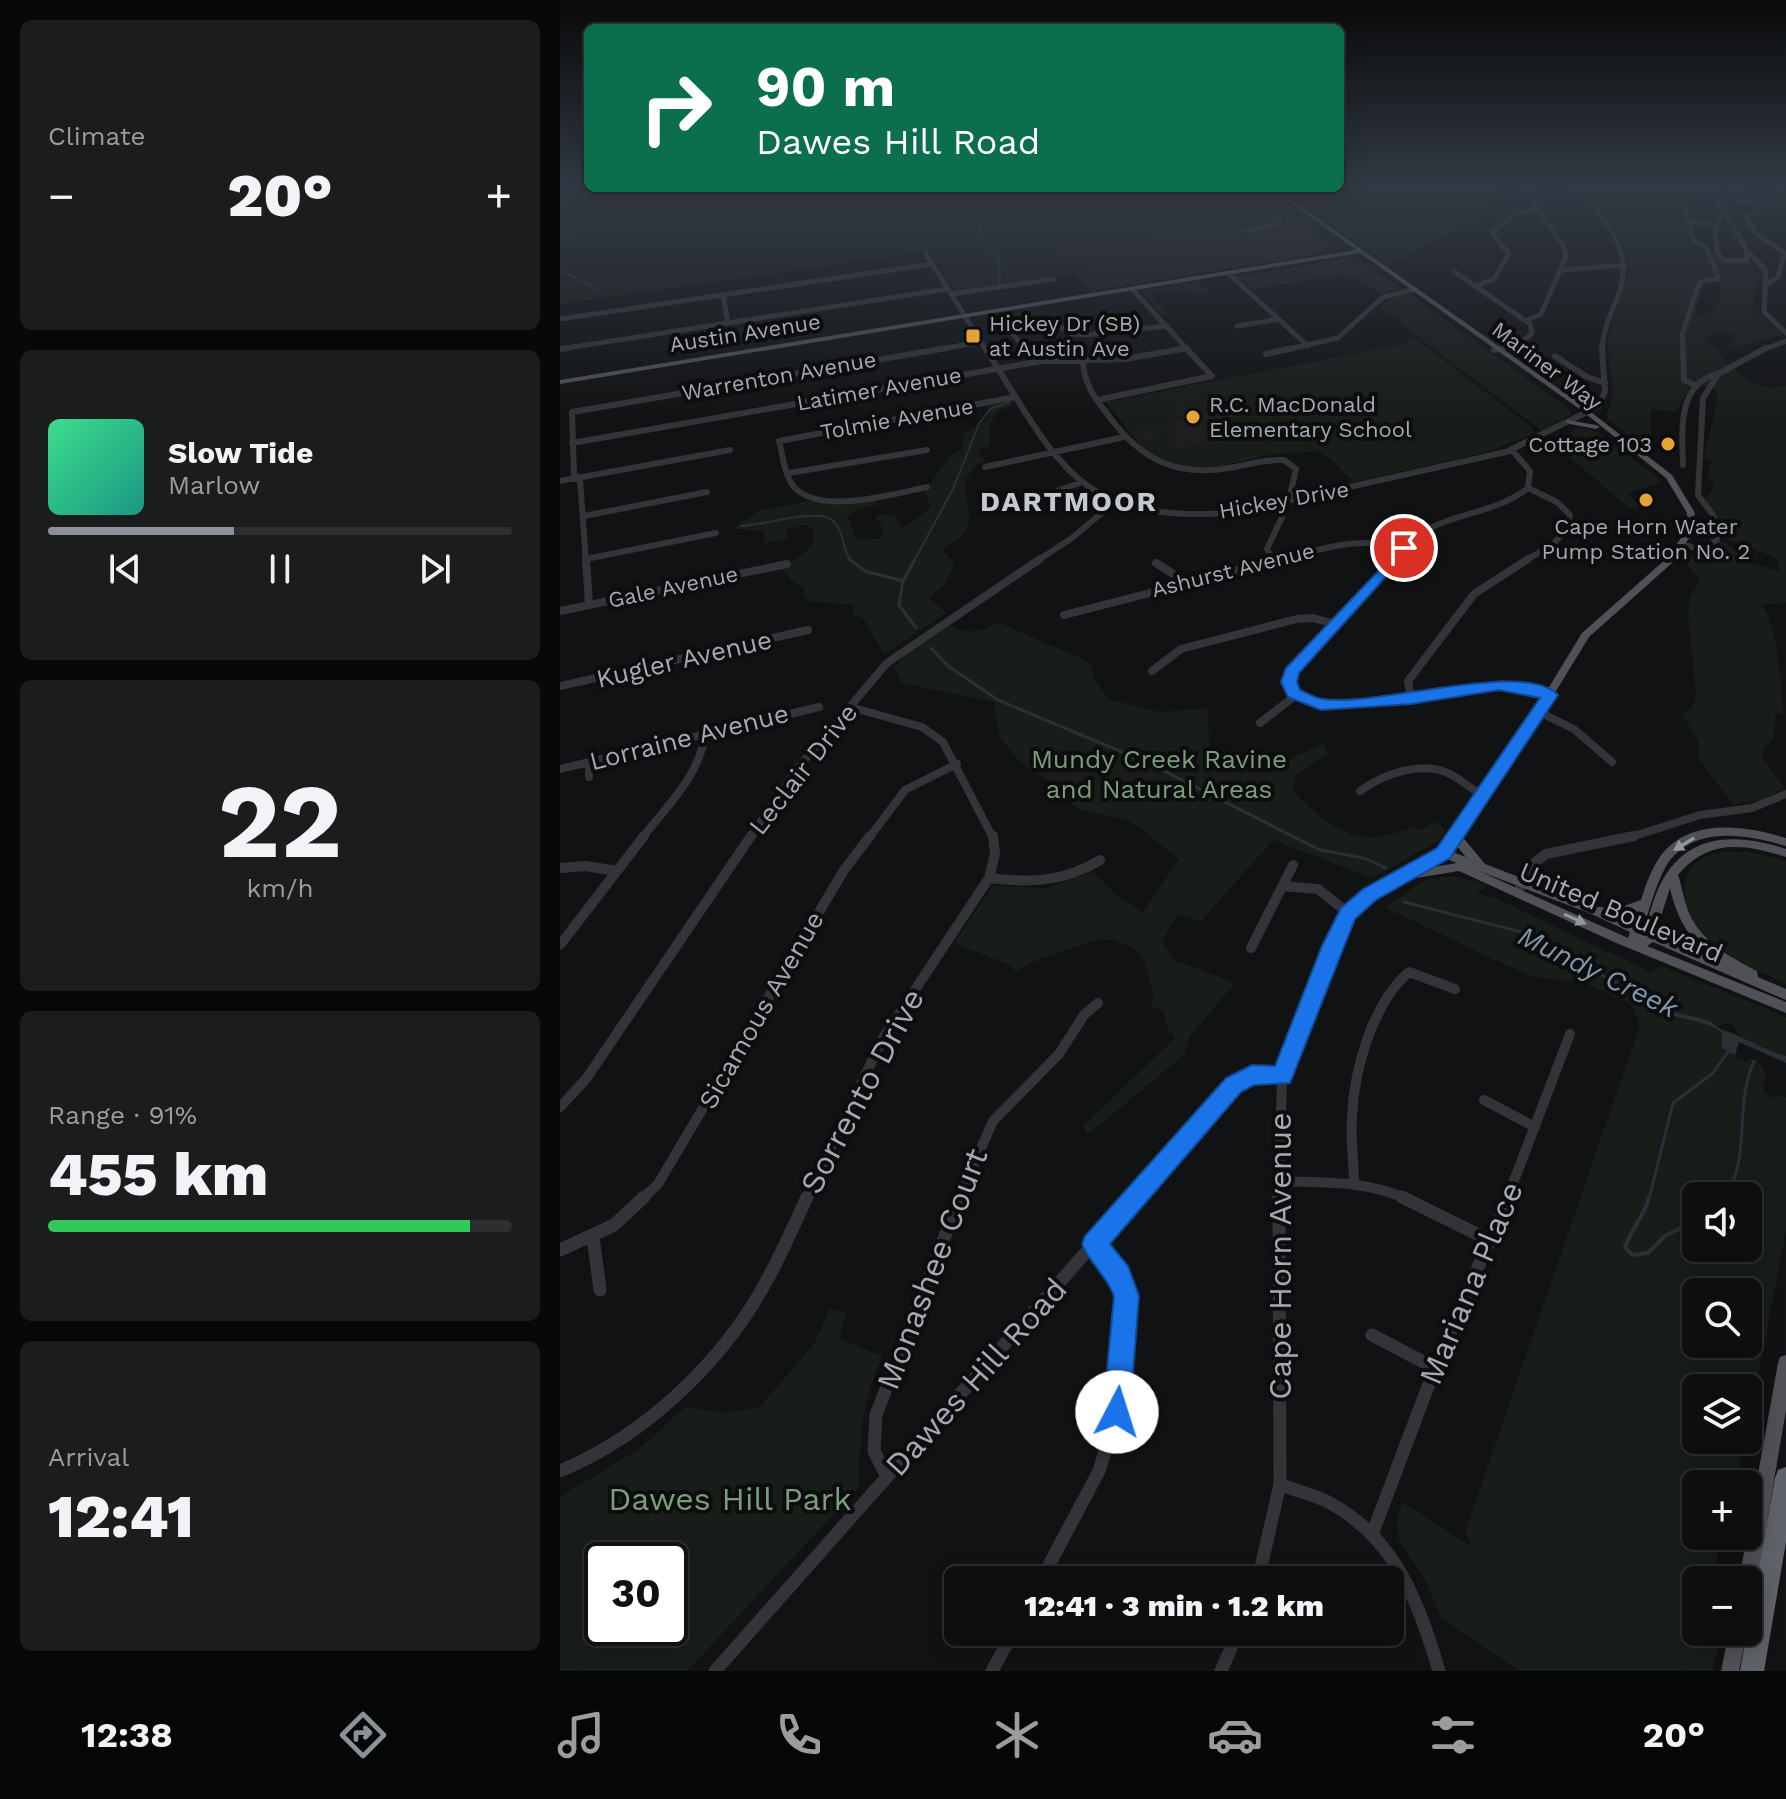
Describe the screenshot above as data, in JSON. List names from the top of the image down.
{
  "streets": {
    "main road": ["Austin Avenue", "Mariner Way", "United Boulevard"],
    "street": [
      "Warrenton Avenue",
      "Latimer Avenue",
      "Tolmie Avenue",
      "Hickey Drive",
      "Ashurst Avenue",
      "Gale Avenue",
      "Kugler Avenue",
      "Lorraine Avenue",
      "Leclair Drive",
      "Sicamous Avenue",
      "Sorrento Drive",
      "Cape Horn Avenue",
      "Monashee Court",
      "Mariana Place",
      "Dawes Hill Road"
    ]
  },
  "crossings": [
    ["Austin Avenue", "Hickey Drive"],
    ["Mariner Way", "Hickey Drive"],
    ["Warrenton Avenue", "Latimer Avenue"],
    ["Warrenton Avenue", "Hickey Drive"],
    ["Latimer Avenue", "Hickey Drive"],
    ["Tolmie Avenue", "Hickey Drive"],
    ["Hickey Drive", "Leclair Drive"],
    ["Leclair Drive", "Sorrento Drive"],
    ["United Boulevard", "Cape Horn Avenue"],
    ["Sicamous Avenue", "Sorrento Drive"],
    ["Cape Horn Avenue", "Dawes Hill Road"],
    ["Monashee Court", "Dawes Hill Road"]
  ],
  "districts": ["DARTMOOR"],
  "water": ["Mundy Creek"],
  "parks": ["Mundy Creek Ravine and Natural Areas", "Dawes Hill Park"],
  "places": {
    "transit": ["Hickey Dr (SB) at Austin Ave"],
    "other": ["R.C. MacDonald Elementary School", "Cottage 103", "Cape Horn Water Pump Station No. 2"]
  },
  "page": {
    "tile": [
      "Climate",
      ["22", "km/h"],
      ["Range · 91%", "455 km"],
      ["Arrival", "12:41"]
    ],
    "turn": ["90 m", "Dawes Hill Road"],
    "heat": ["−", "20°", "+"],
    "song": ["Slow Tide", "Marlow"],
    "map_buttons": ["+", "−"],
    "limit": "30",
    "trip": "12:41 · 3 min · 1.2 km",
    "tabs": ["12:38", "20°"]
  }
}
